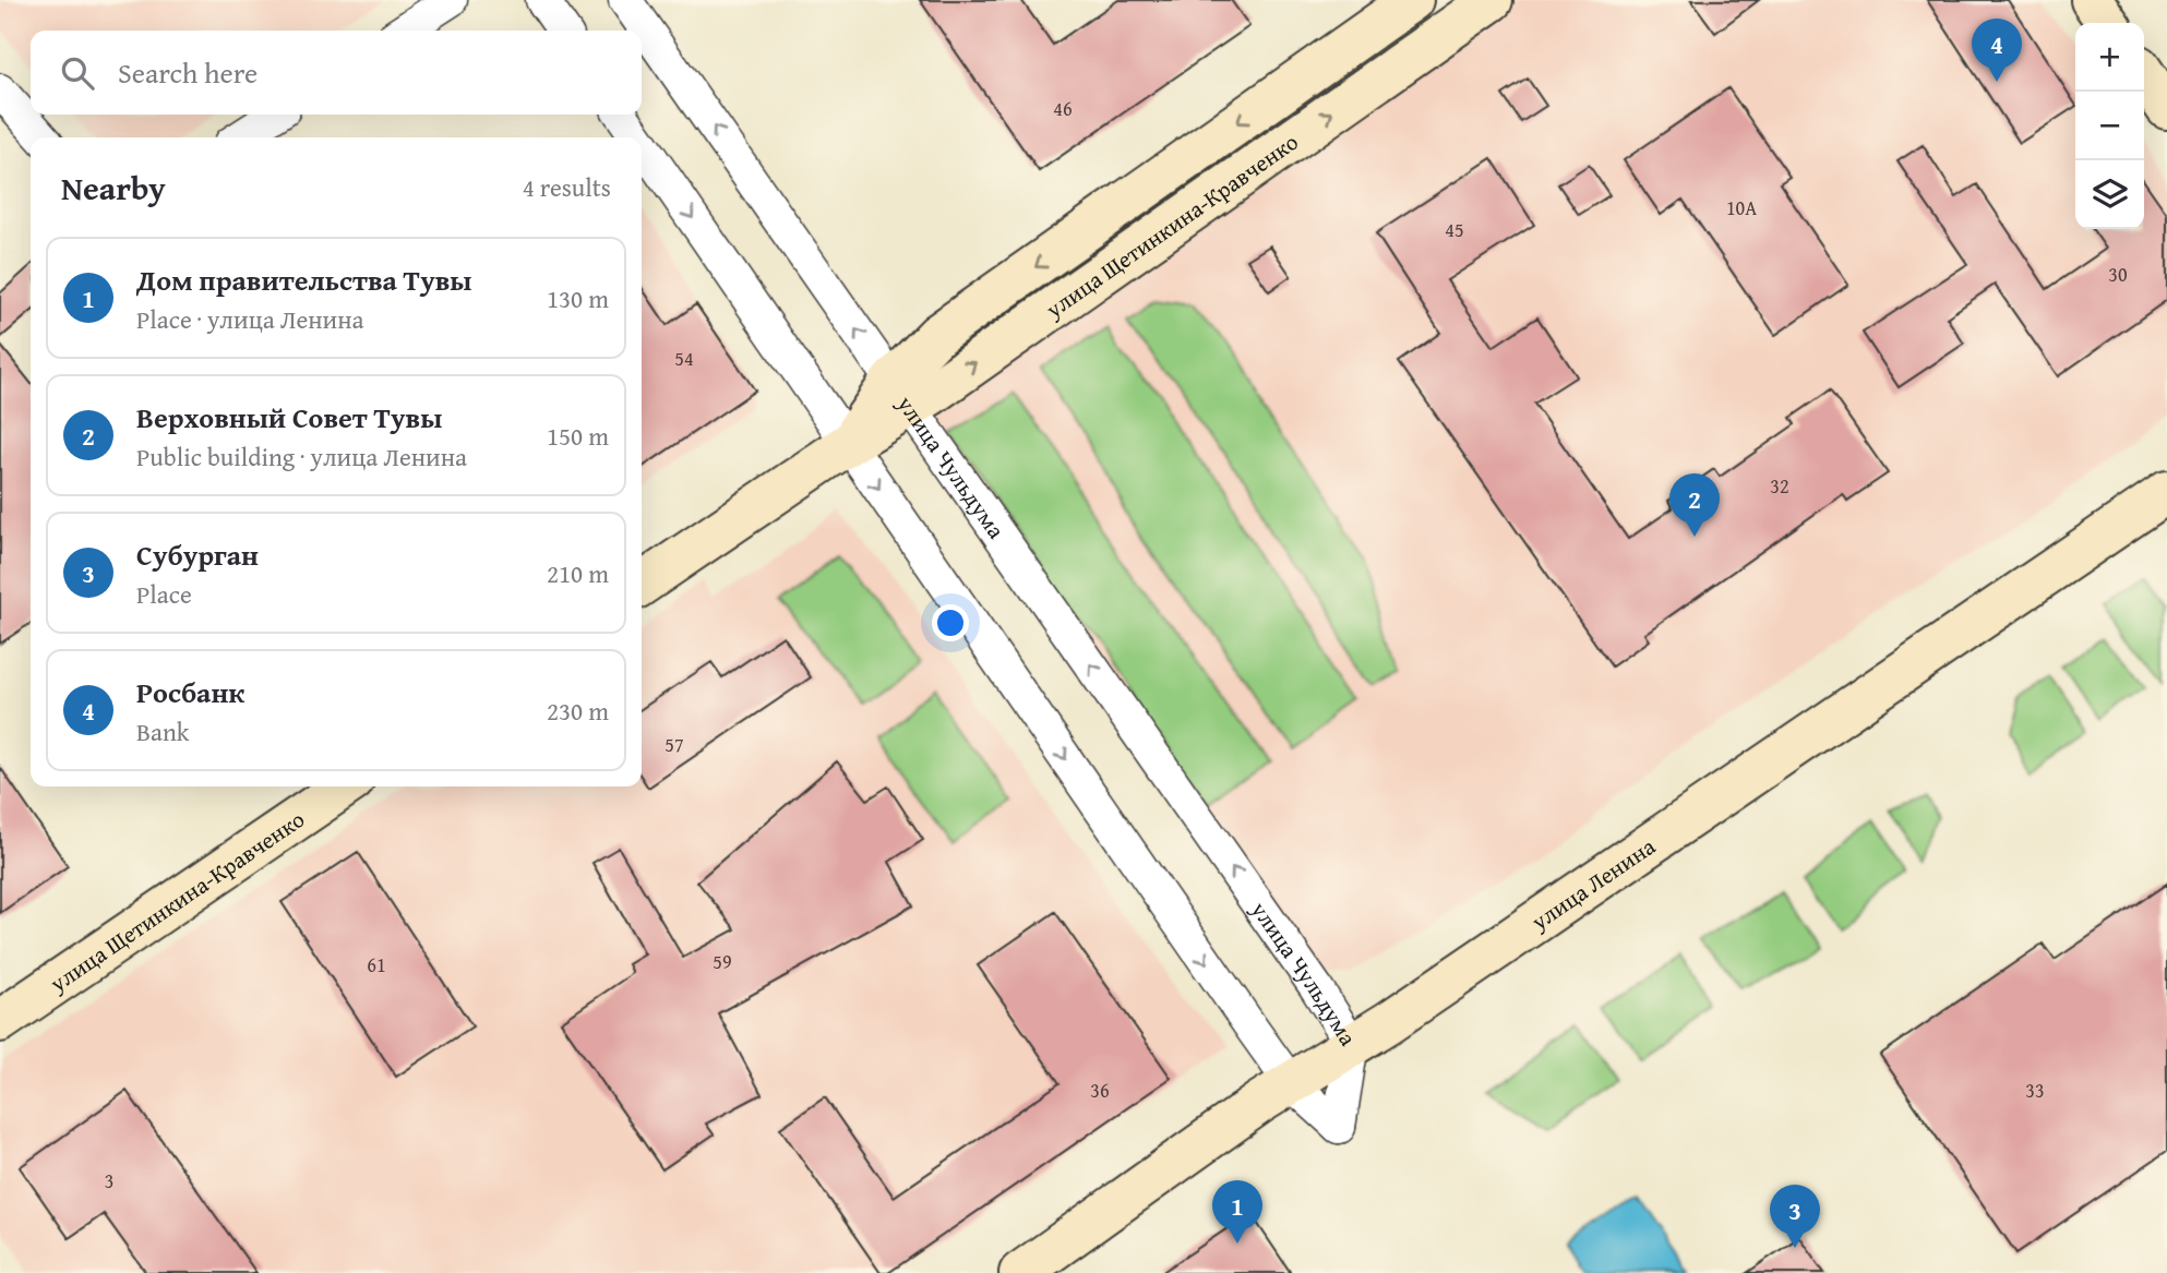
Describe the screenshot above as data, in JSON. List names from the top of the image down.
{
  "streets": {
    "street": ["улица Щетинкина-Кравченко", "улица Чульдума", "улица Ленина"]
  },
  "crossings": [
    ["улица Щетинкина-Кравченко", "улица Чульдума"],
    ["улица Чульдума", "улица Ленина"]
  ],
  "house_numbers": [
    "46",
    "10А",
    "45",
    "30",
    "54",
    "32",
    "57",
    "59",
    "61",
    "36",
    "33",
    "3"
  ],
  "page": {
    "pins": [
      "4",
      "2",
      "1",
      "3"
    ],
    "map_buttons": ["+", "−"],
    "search": "Search here",
    "heading": ["Nearby", "4 results"],
    "list": [
      {
        "mark": "1",
        "name": "Дом правительства Тувы",
        "note": "Place · улица Ленина",
        "value": "130 m"
      },
      {
        "mark": "2",
        "name": "Верховный Совет Тувы",
        "note": "Public building · улица Ленина",
        "value": "150 m"
      },
      {
        "mark": "3",
        "name": "Субурган",
        "note": "Place",
        "value": "210 m"
      },
      {
        "mark": "4",
        "name": "Росбанк",
        "note": "Bank",
        "value": "230 m"
      }
    ]
  }
}
